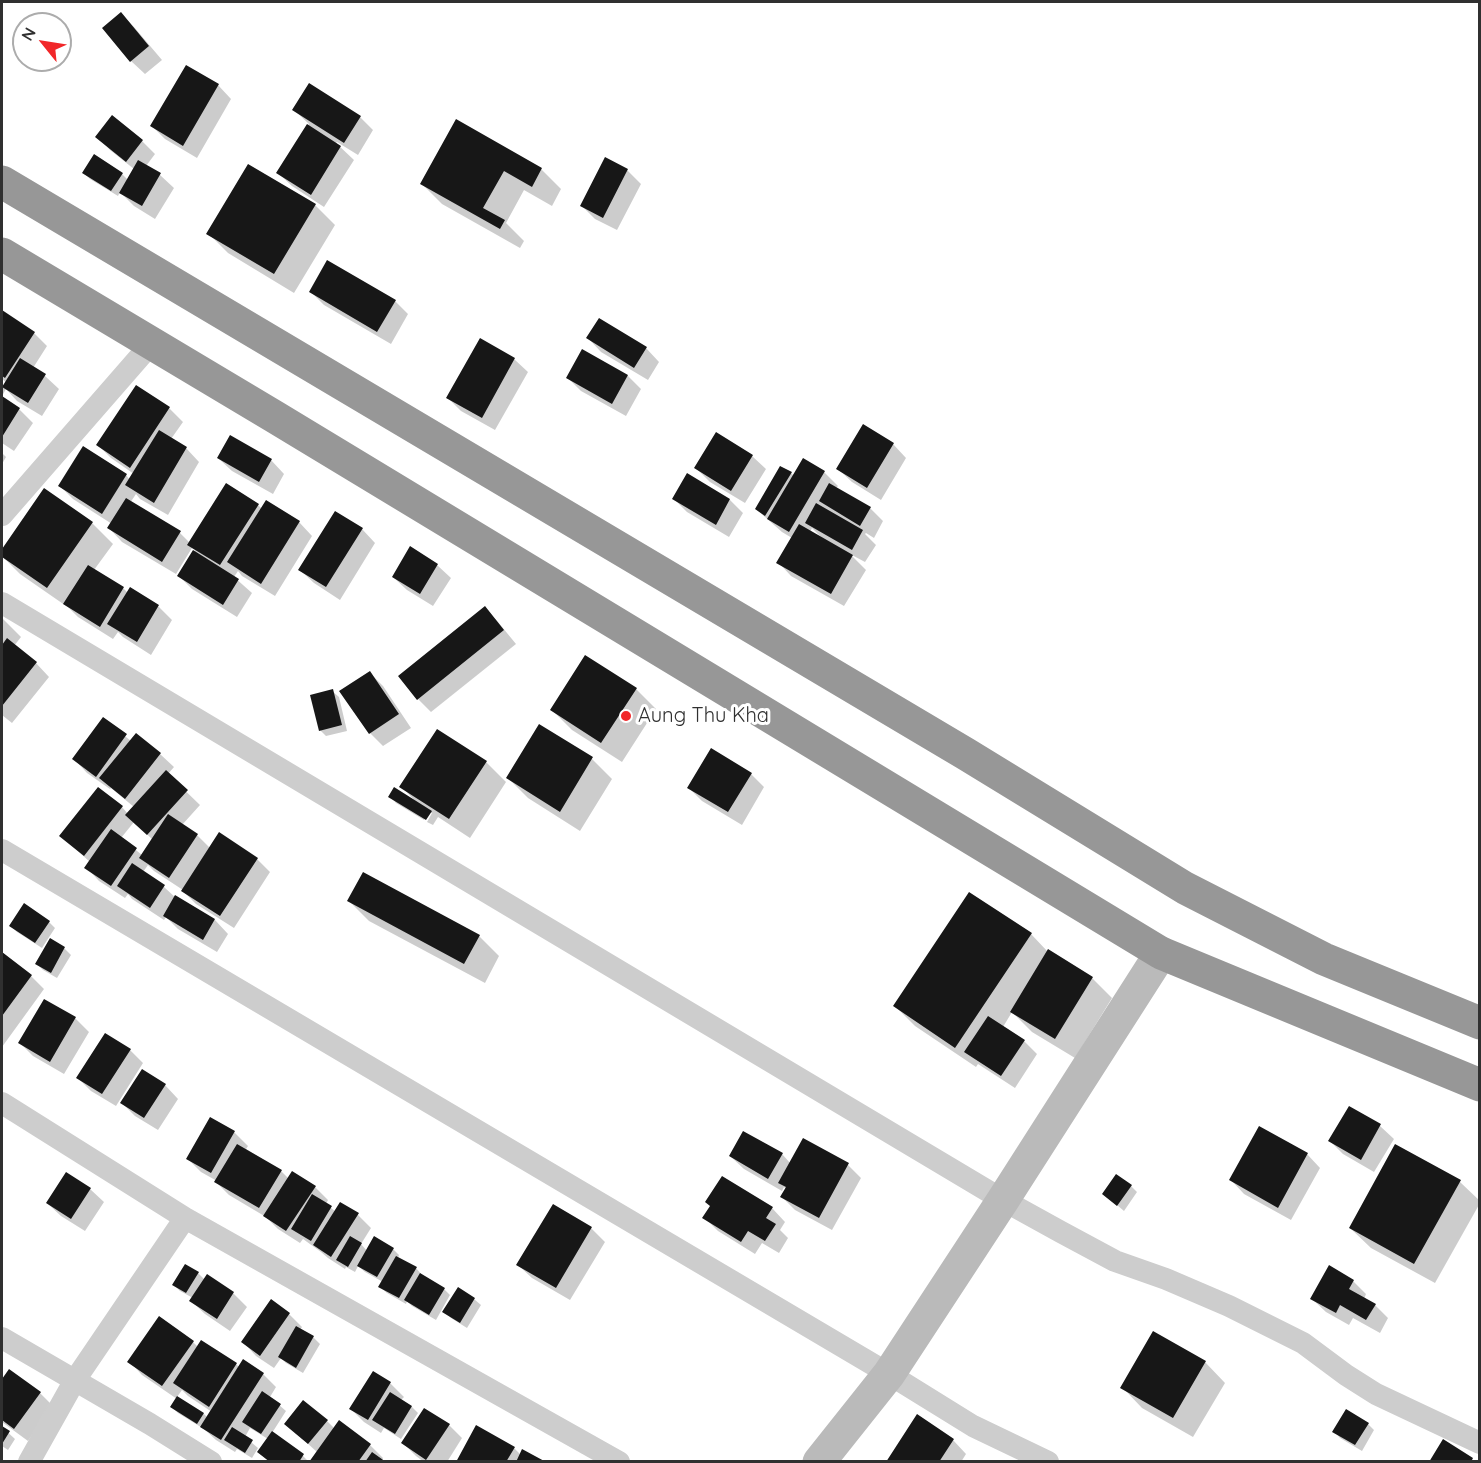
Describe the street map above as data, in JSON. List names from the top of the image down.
{
  "places": ["Aung Thu Kha"],
  "north": "top left"
}
